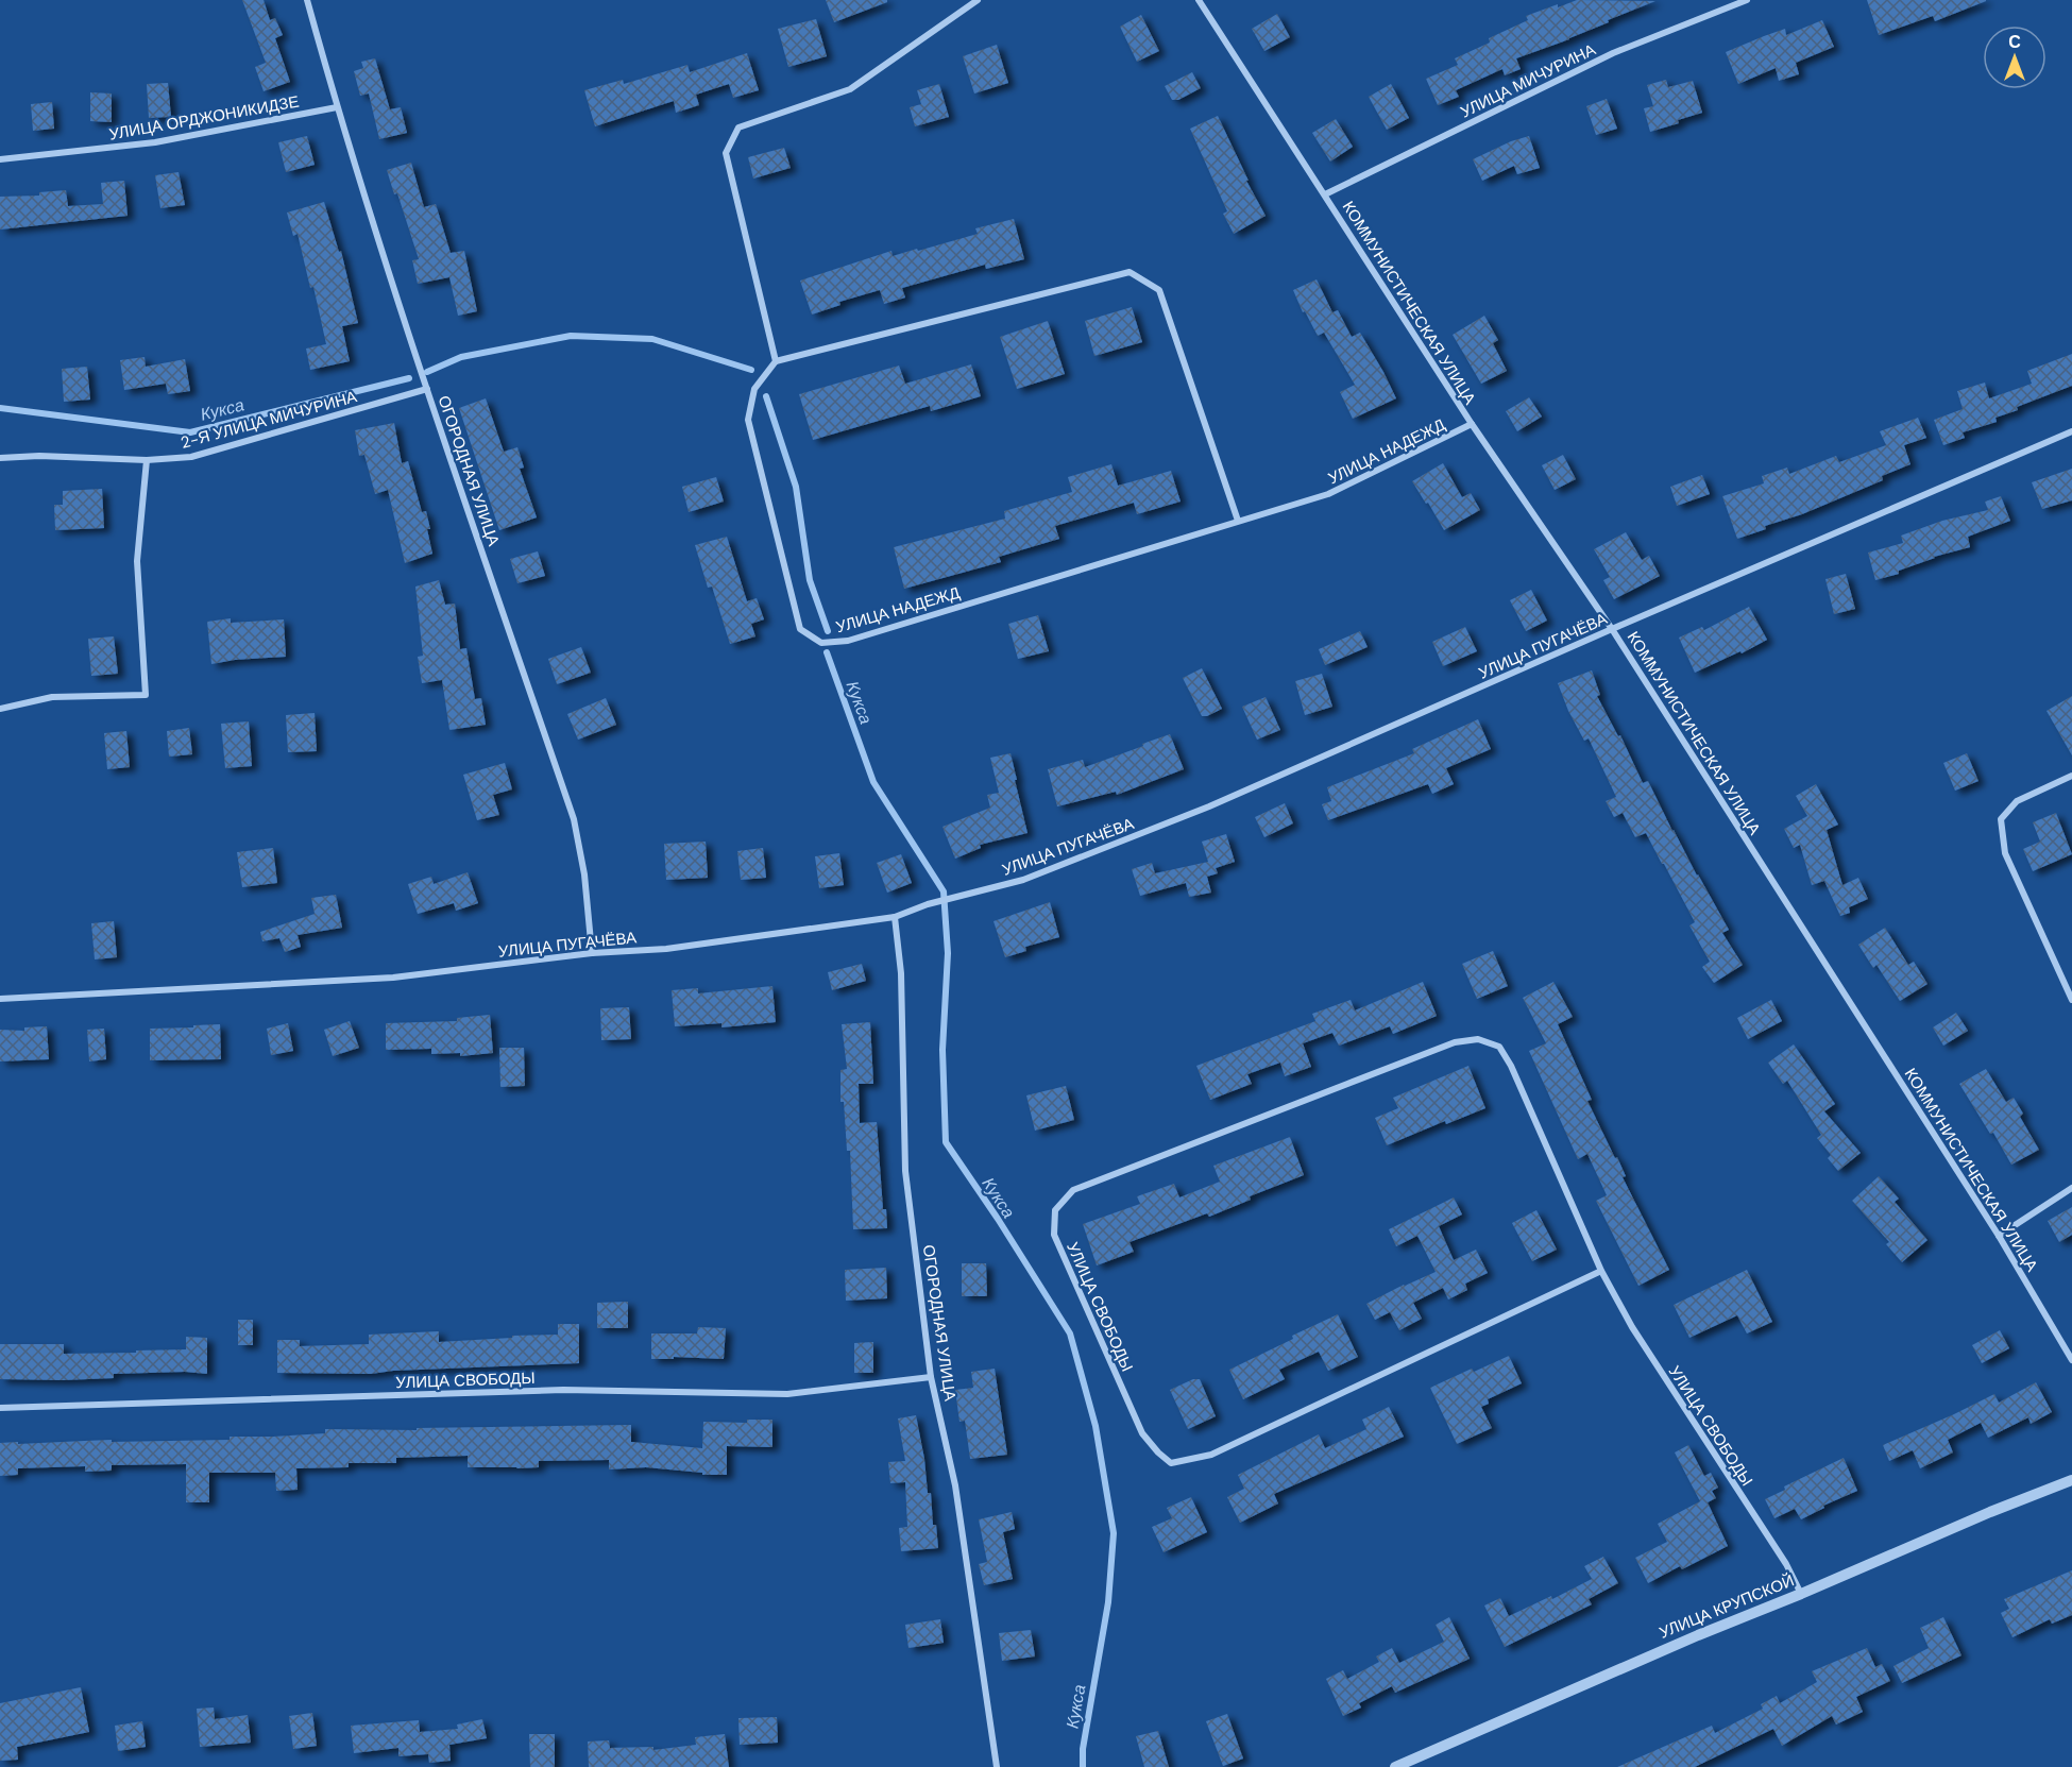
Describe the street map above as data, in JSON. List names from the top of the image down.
{
  "streets": {
    "street": [
      "УЛИЦА МИЧУРИНА",
      "УЛИЦА ОРДЖОНИКИДЗЕ",
      "КОММУНИСТИЧЕСКАЯ УЛИЦА",
      "2-Я УЛИЦА МИЧУРИНА",
      "УЛИЦА НАДЕЖД",
      "ОГОРОДНАЯ УЛИЦА",
      "УЛИЦА ПУГАЧЁВА",
      "УЛИЦА СВОБОДЫ",
      "УЛИЦА КРУПСКОЙ"
    ]
  },
  "crossings": [
    ["УЛИЦА МИЧУРИНА", "КОММУНИСТИЧЕСКАЯ УЛИЦА"],
    ["УЛИЦА ОРДЖОНИКИДЗЕ", "ОГОРОДНАЯ УЛИЦА"],
    ["КОММУНИСТИЧЕСКАЯ УЛИЦА", "УЛИЦА НАДЕЖД"],
    ["КОММУНИСТИЧЕСКАЯ УЛИЦА", "УЛИЦА ПУГАЧЁВА"],
    ["2-Я УЛИЦА МИЧУРИНА", "ОГОРОДНАЯ УЛИЦА"],
    ["ОГОРОДНАЯ УЛИЦА", "УЛИЦА ПУГАЧЁВА"],
    ["ОГОРОДНАЯ УЛИЦА", "УЛИЦА СВОБОДЫ"],
    ["УЛИЦА СВОБОДЫ", "УЛИЦА КРУПСКОЙ"]
  ],
  "water": ["Кукса"],
  "north": "top"
}
